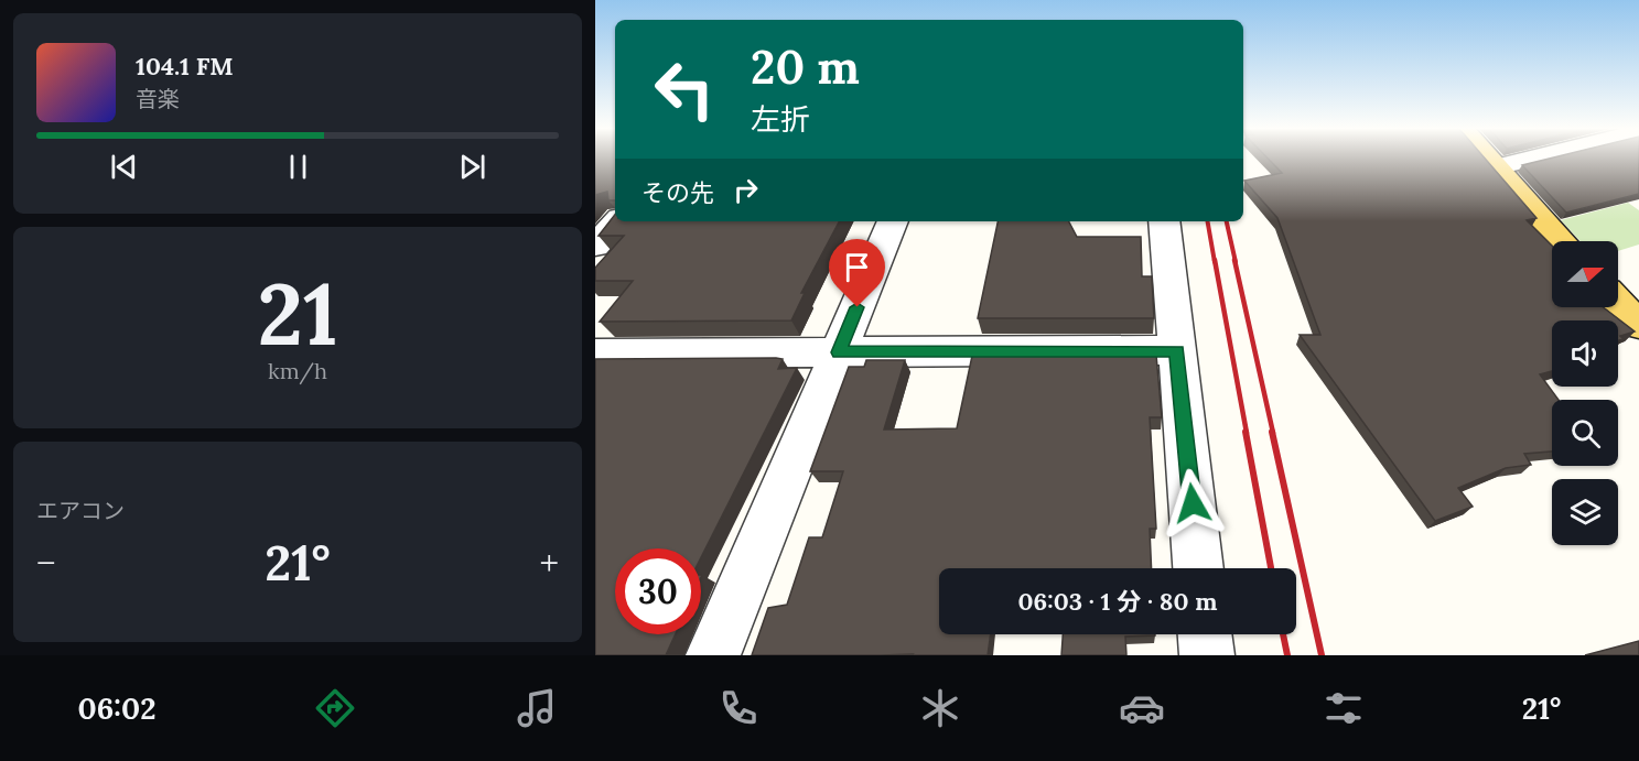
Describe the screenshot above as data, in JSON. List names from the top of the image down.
{
  "north": "right",
  "page": {
    "turn": ["20 m", "左折"],
    "song": ["104.1 FM", "音楽"],
    "then": "その先",
    "tile": [
      ["21", "km/h"],
      "エアコン"
    ],
    "heat": ["−", "21°", "+"],
    "limit": "30",
    "trip": "06:03 · 1 分 · 80 m",
    "tabs": ["06:02", "21°"]
  }
}
